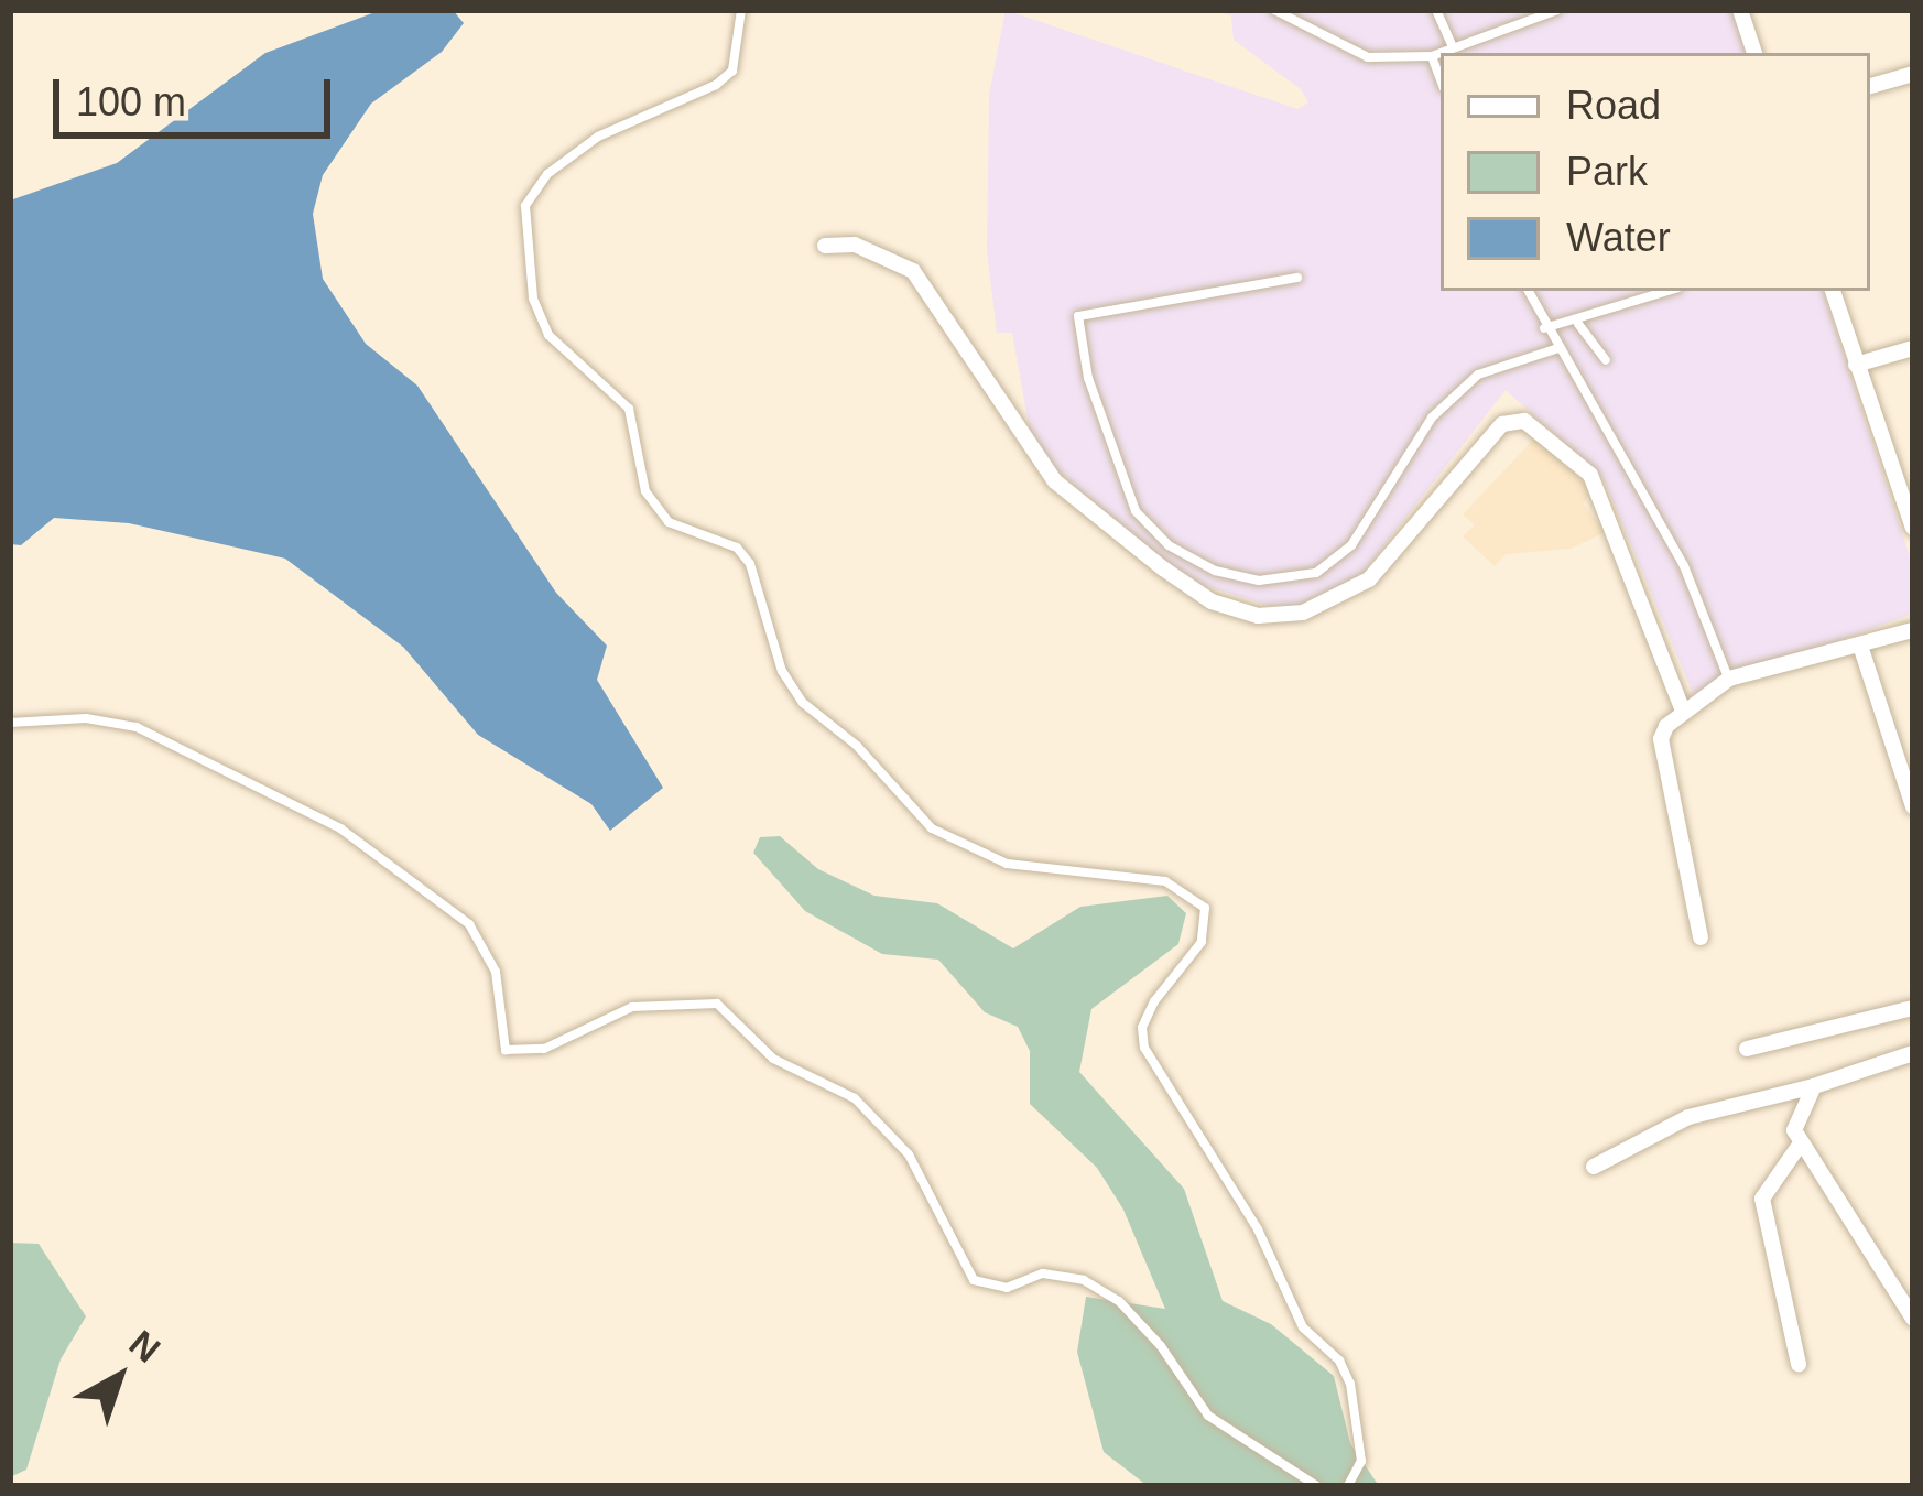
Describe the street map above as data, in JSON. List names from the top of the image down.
{
  "legend": ["Road", "Park", "Water"],
  "scale_bar": "100 m",
  "north": "top right"
}
